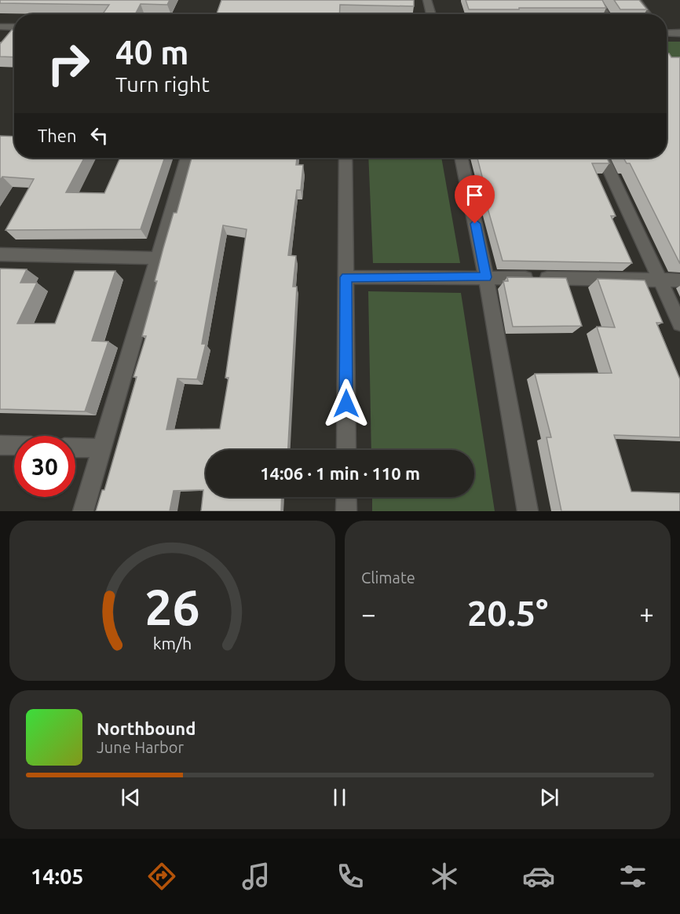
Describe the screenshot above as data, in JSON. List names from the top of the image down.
{
  "page": {
    "turn": ["40 m", "Turn right"],
    "then": "Then",
    "limit": "30",
    "trip": "14:06 · 1 min · 110 m",
    "tile": "Climate",
    "heat": ["−", "20.5°", "+"],
    "song": ["Northbound", "June Harbor"],
    "tabs": "14:05",
    "gauge": ["26", "km/h"]
  }
}
